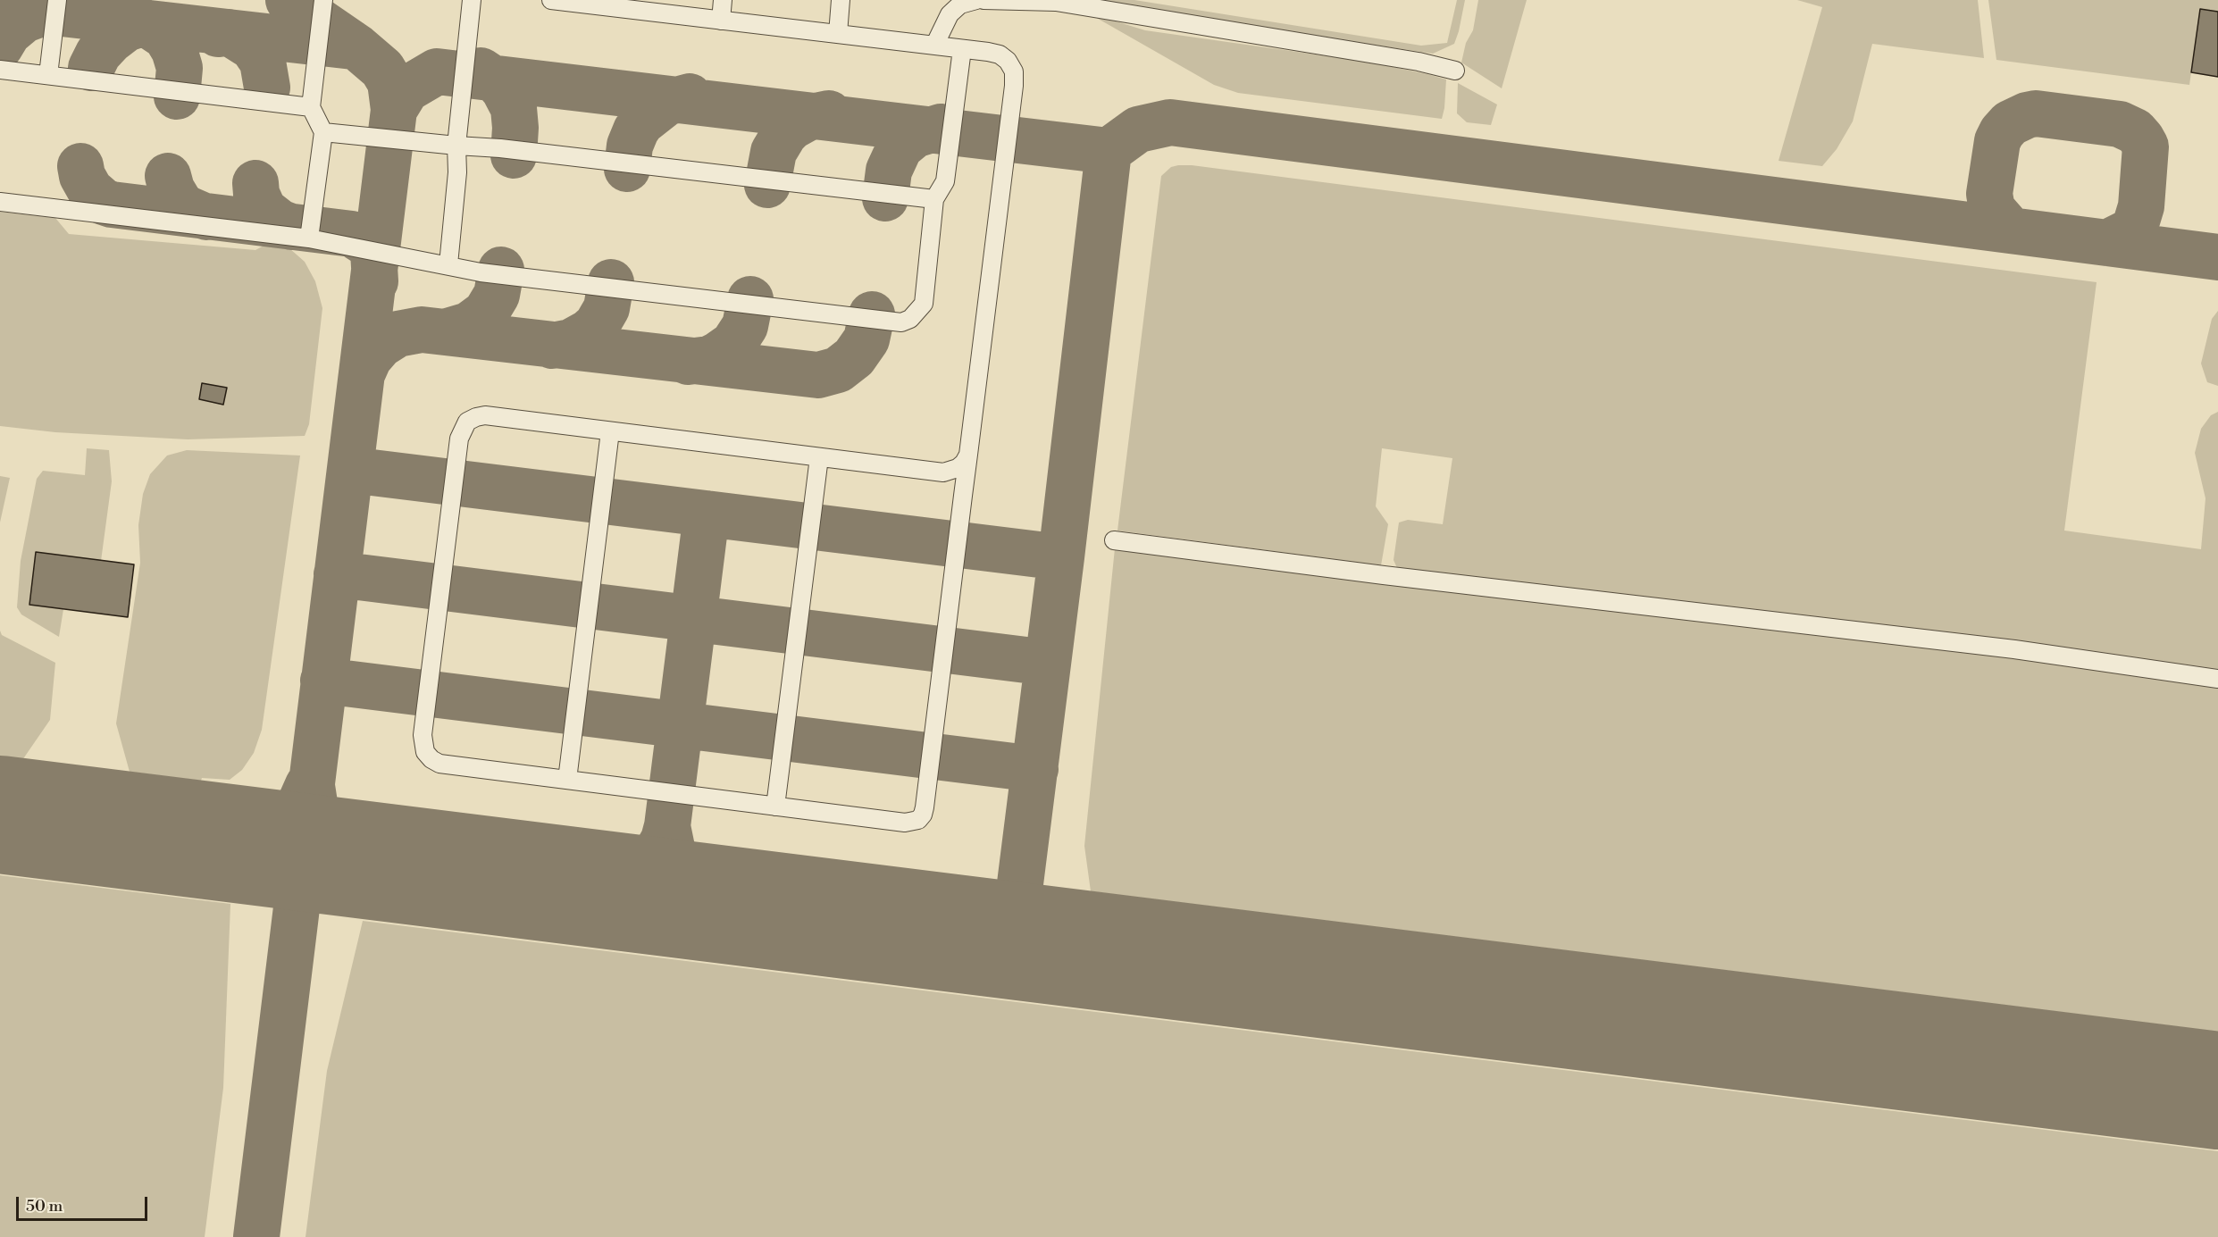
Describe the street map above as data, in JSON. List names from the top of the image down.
{
  "scale_bar": "50 m"
}
